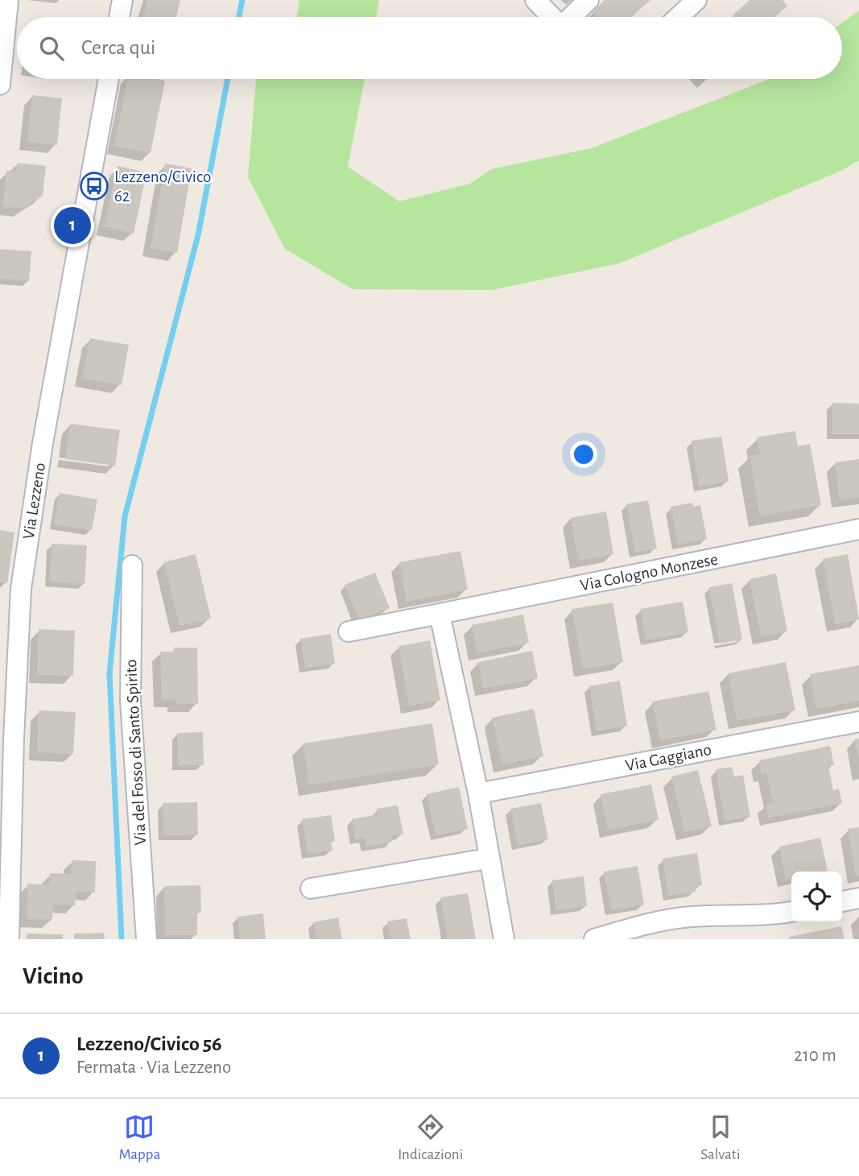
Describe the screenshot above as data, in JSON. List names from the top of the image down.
{
  "streets": {
    "street": [
      "Via Lezzeno",
      "Via Cologno Monzese",
      "Via del Fosso di Santo Spirito",
      "Via Gaggiano"
    ]
  },
  "places": {
    "bus stop": ["Lezzeno/Civico 62"]
  },
  "page": {
    "search": "Cerca qui",
    "pins": "1",
    "heading": "Vicino",
    "list": [
      {
        "mark": "1",
        "name": "Lezzeno/Civico 56",
        "note": "Fermata · Via Lezzeno",
        "value": "210 m"
      }
    ],
    "nav": ["Mappa", "Indicazioni", "Salvati"]
  }
}
